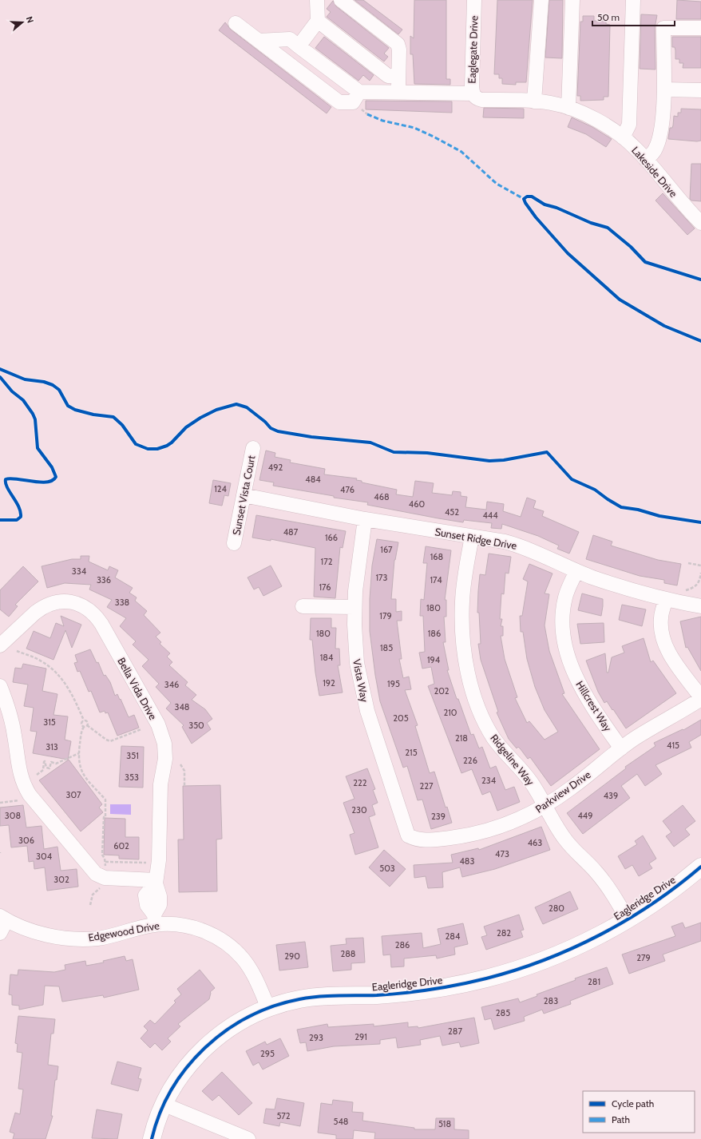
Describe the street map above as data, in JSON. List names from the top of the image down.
{
  "streets": {
    "main road": ["Eagleridge Drive"],
    "street": [
      "Eaglegate Drive",
      "Lakeside Drive",
      "Sunset Vista Court",
      "Sunset Ridge Drive",
      "Vista Way",
      "Bella Vida Drive",
      "Hillcrest Way",
      "Ridgeline Way",
      "Parkview Drive",
      "Edgewood Drive"
    ]
  },
  "crossings": [
    ["Eaglegate Drive", "Lakeside Drive"],
    ["Sunset Vista Court", "Sunset Ridge Drive"],
    ["Sunset Ridge Drive", "Vista Way"],
    ["Sunset Ridge Drive", "Hillcrest Way"],
    ["Sunset Ridge Drive", "Ridgeline Way"],
    ["Vista Way", "Parkview Drive"],
    ["Hillcrest Way", "Parkview Drive"],
    ["Ridgeline Way", "Parkview Drive"],
    ["Ridgeline Way", "Eagleridge Drive"],
    ["Eagleridge Drive", "Edgewood Drive"]
  ],
  "house_numbers": [
    "492",
    "484",
    "124",
    "476",
    "468",
    "460",
    "452",
    "444",
    "487",
    "166",
    "167",
    "168",
    "172",
    "334",
    "173",
    "336",
    "174",
    "176",
    "338",
    "180",
    "179",
    "180",
    "186",
    "185",
    "184",
    "194",
    "192",
    "195",
    "346",
    "202",
    "348",
    "210",
    "205",
    "315",
    "350",
    "218",
    "415",
    "313",
    "215",
    "351",
    "226",
    "353",
    "234",
    "222",
    "227",
    "307",
    "439",
    "230",
    "308",
    "449",
    "239",
    "306",
    "463",
    "602",
    "473",
    "304",
    "483",
    "503",
    "302",
    "280",
    "282",
    "284",
    "286",
    "288",
    "290",
    "279",
    "281",
    "283",
    "285",
    "287",
    "291",
    "293",
    "295",
    "572",
    "548",
    "518"
  ],
  "legend": ["Cycle path", "Path"],
  "scale_bar": "50 m",
  "north": "right"
}
